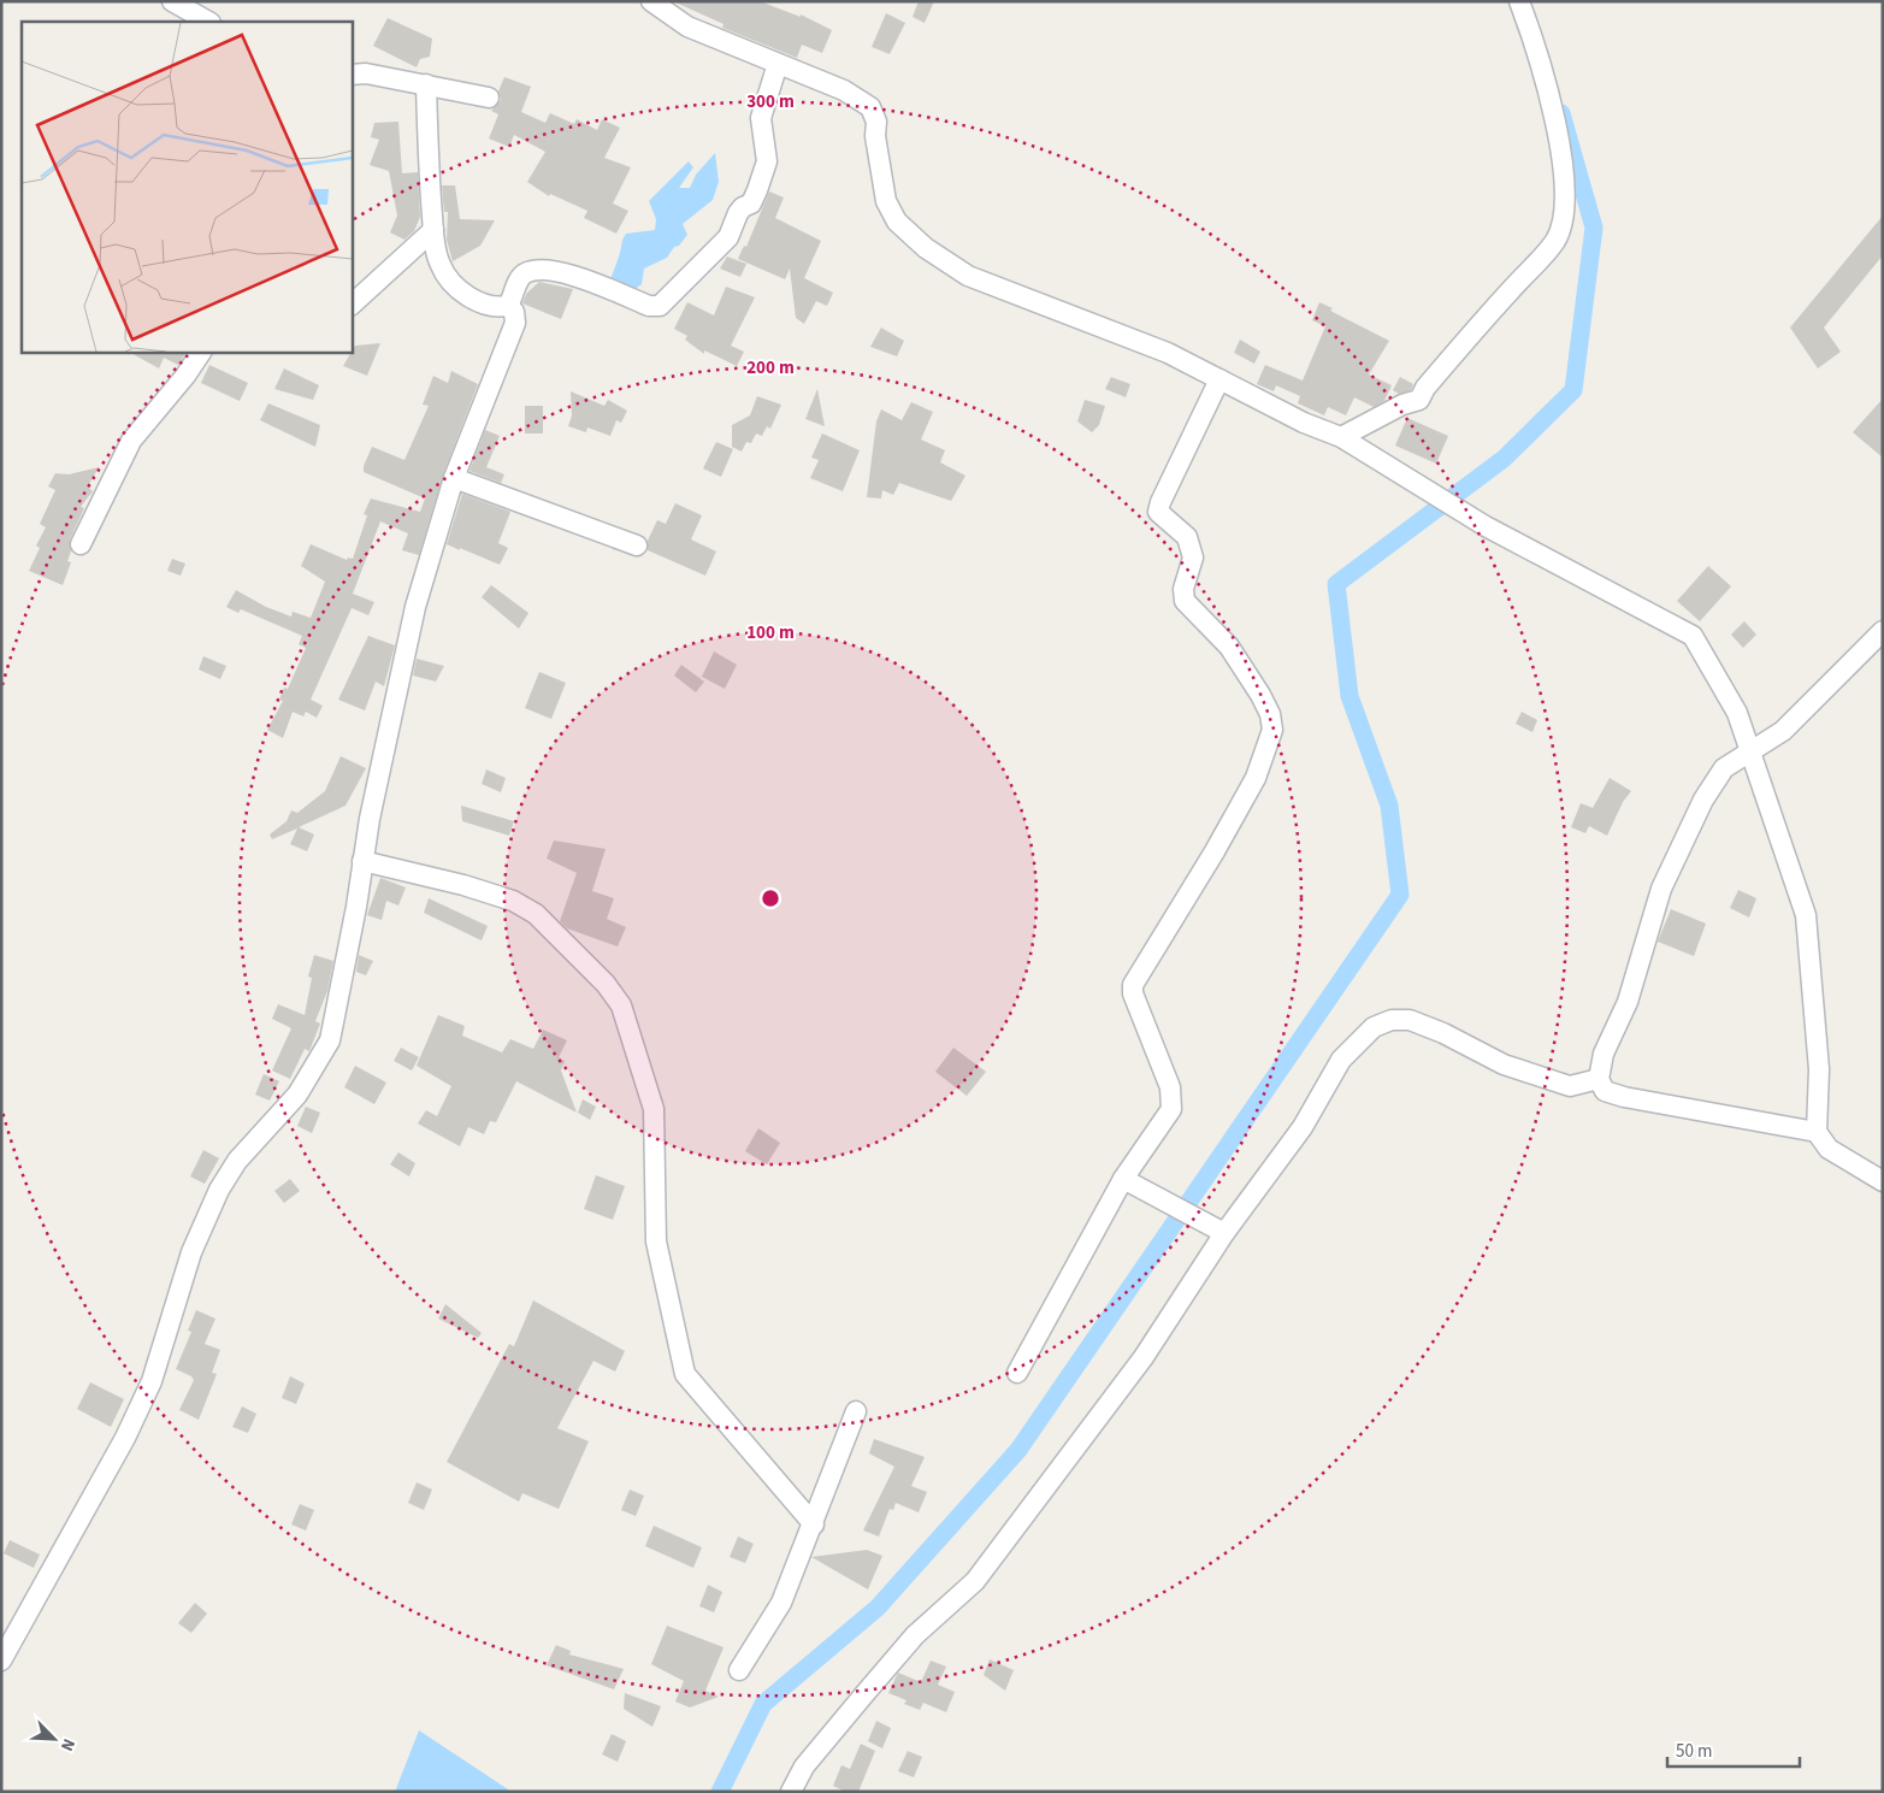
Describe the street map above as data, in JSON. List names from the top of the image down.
{
  "scale_bar": "50 m",
  "north": "bottom right",
  "rings": ["300 m", "200 m", "100 m"]
}
